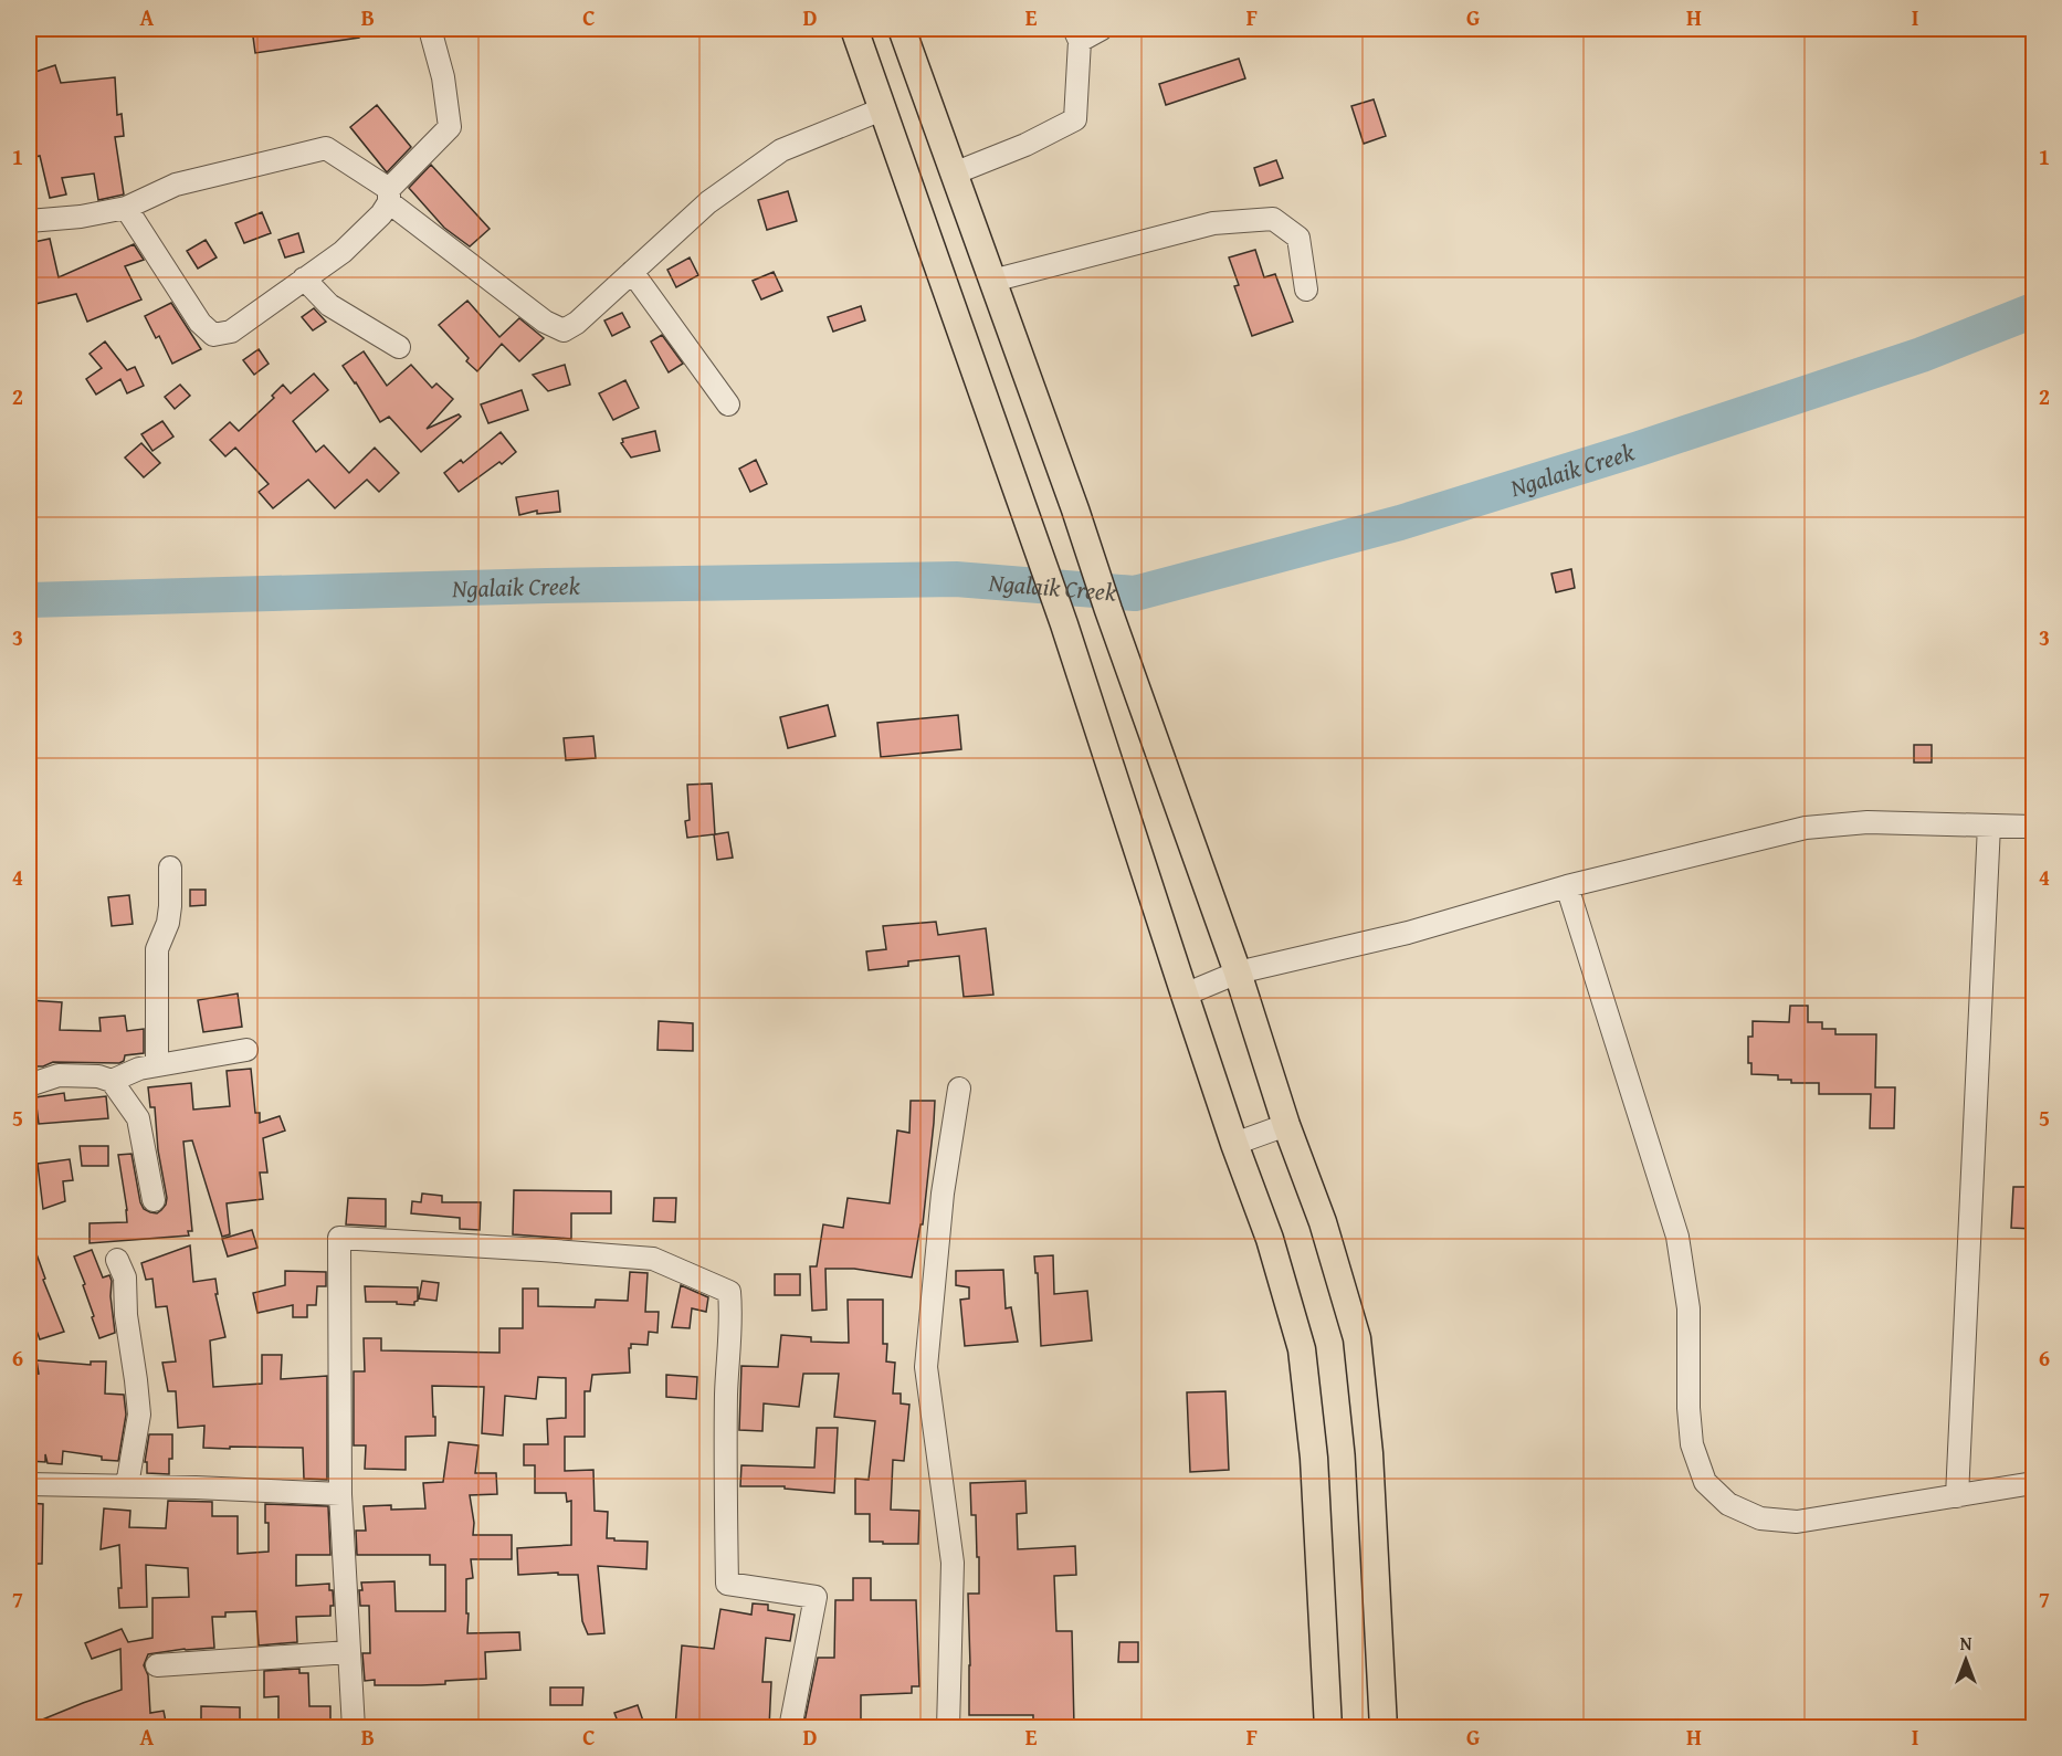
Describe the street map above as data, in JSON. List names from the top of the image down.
{
  "water": ["Ngalaik Creek"],
  "north": "top",
  "grid": {
    "columns": [
      "A",
      "B",
      "C",
      "D",
      "E",
      "F",
      "G",
      "H",
      "I"
    ],
    "rows": [
      "1",
      "2",
      "3",
      "4",
      "5",
      "6",
      "7"
    ]
  }
}
